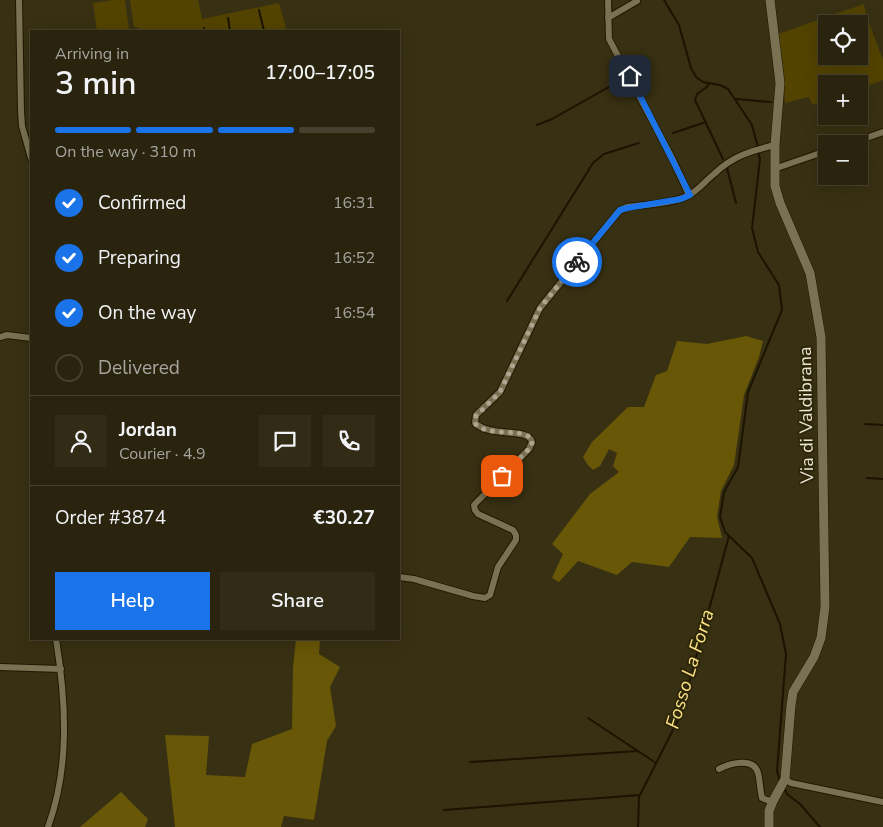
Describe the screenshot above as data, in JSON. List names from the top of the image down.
{
  "streets": {
    "street": ["Via di Valdibrana"]
  },
  "water": ["Fosso La Forra"],
  "page": {
    "map_buttons": ["+", "−"],
    "heading": ["3 min", "Arriving in", "17:00–17:05"],
    "panel": [
      "Jordan",
      "Courier · 4.9",
      "Order #3874",
      "€30.27"
    ],
    "bar": "On the way · 310 m",
    "list": [
      ["Confirmed", "16:31"],
      ["Preparing", "16:52"],
      ["On the way", "16:54"],
      "Delivered"
    ],
    "buttons": ["Help", "Share"]
  }
}
